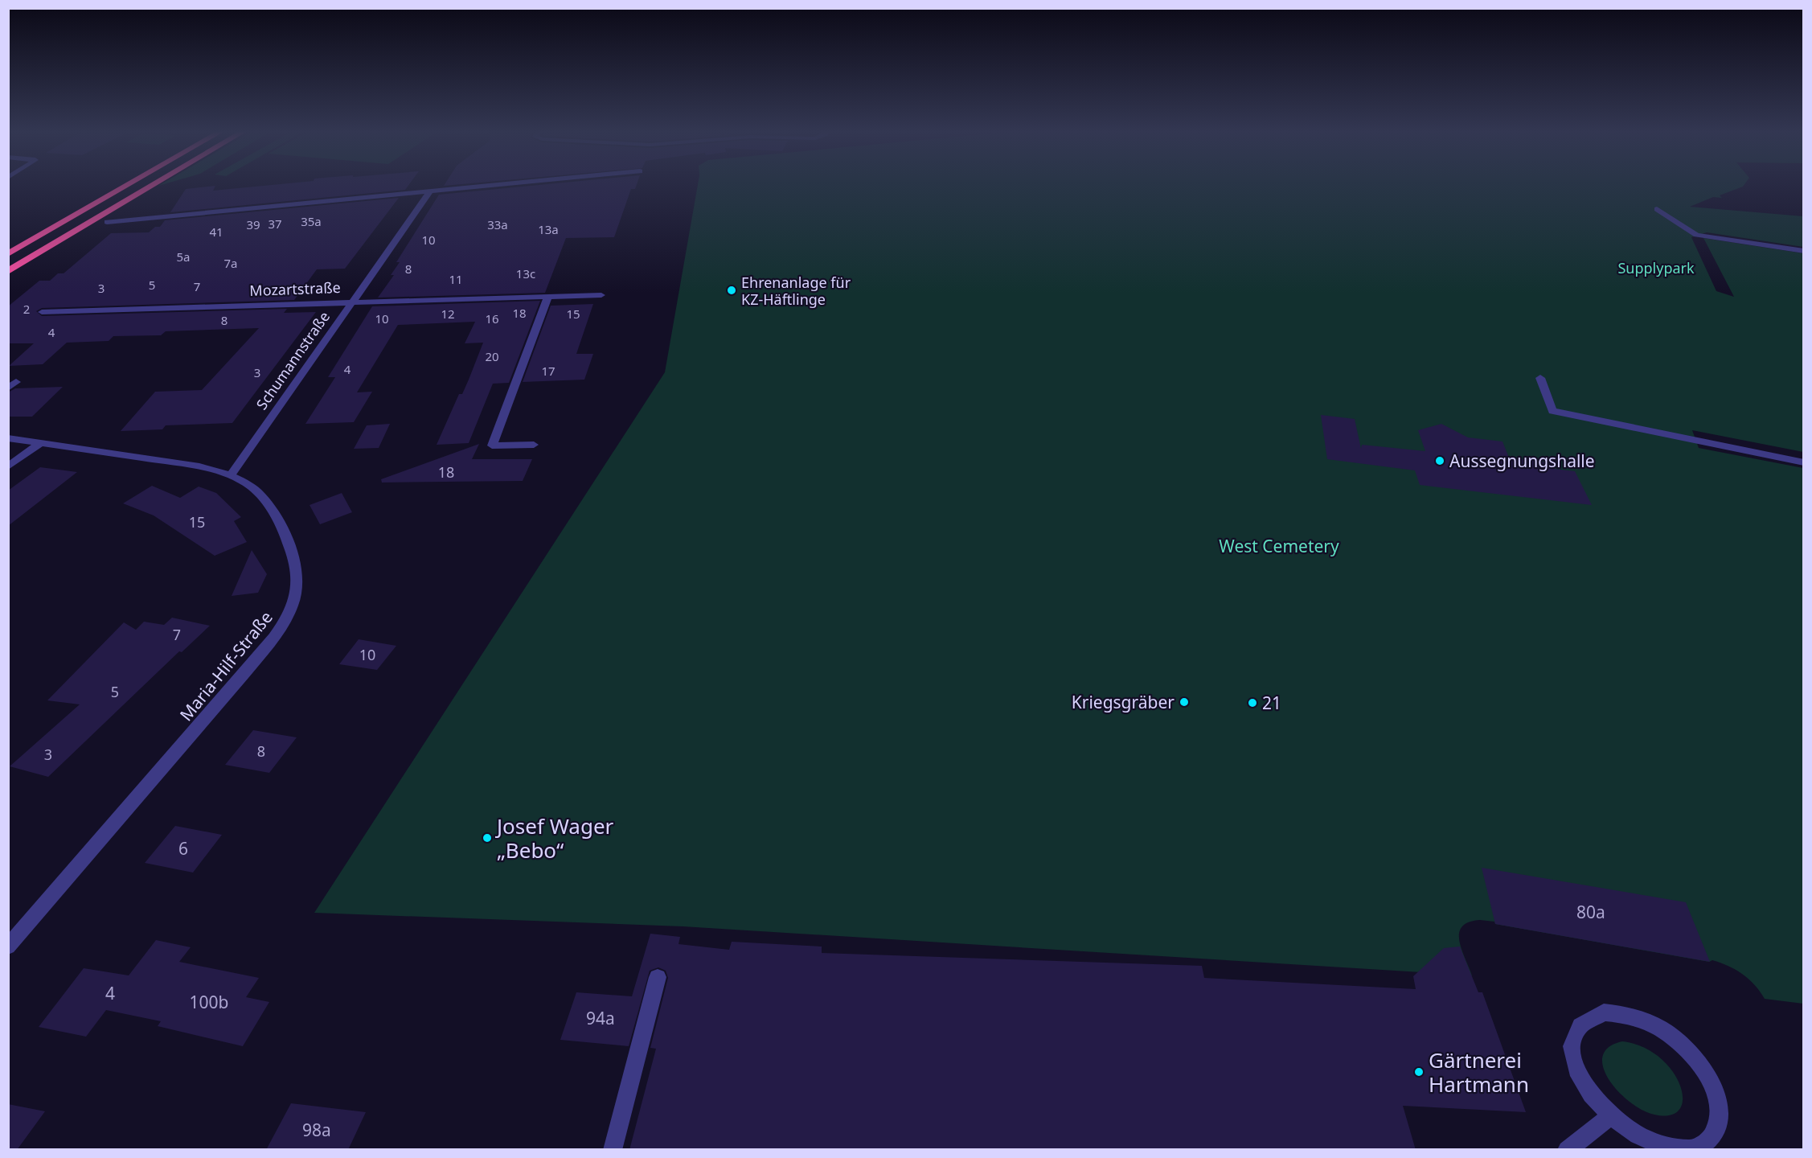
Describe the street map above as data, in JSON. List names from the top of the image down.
{
  "streets": {
    "street": ["Mozartstraße", "Schumannstraße", "Maria-Hilf-Straße"]
  },
  "crossings": [
    ["Mozartstraße", "Schumannstraße"],
    ["Schumannstraße", "Maria-Hilf-Straße"]
  ],
  "parks": ["Supplypark", "West Cemetery"],
  "places": [
    "Ehrenanlage für KZ-Häftlinge",
    "Aussegnungshalle",
    "Kriegsgräber",
    "21",
    "Josef Wager „Bebo“",
    "Gärtnerei Hartmann"
  ],
  "house_numbers": [
    "35a",
    "37",
    "39",
    "33a",
    "13a",
    "41",
    "10",
    "5a",
    "7a",
    "8",
    "13c",
    "11",
    "5",
    "7",
    "3",
    "2",
    "18",
    "12",
    "15",
    "10",
    "16",
    "8",
    "4",
    "20",
    "4",
    "17",
    "3",
    "18",
    "15",
    "7",
    "10",
    "5",
    "8",
    "3",
    "6",
    "80a",
    "4",
    "100b",
    "94a",
    "98a"
  ]
}
